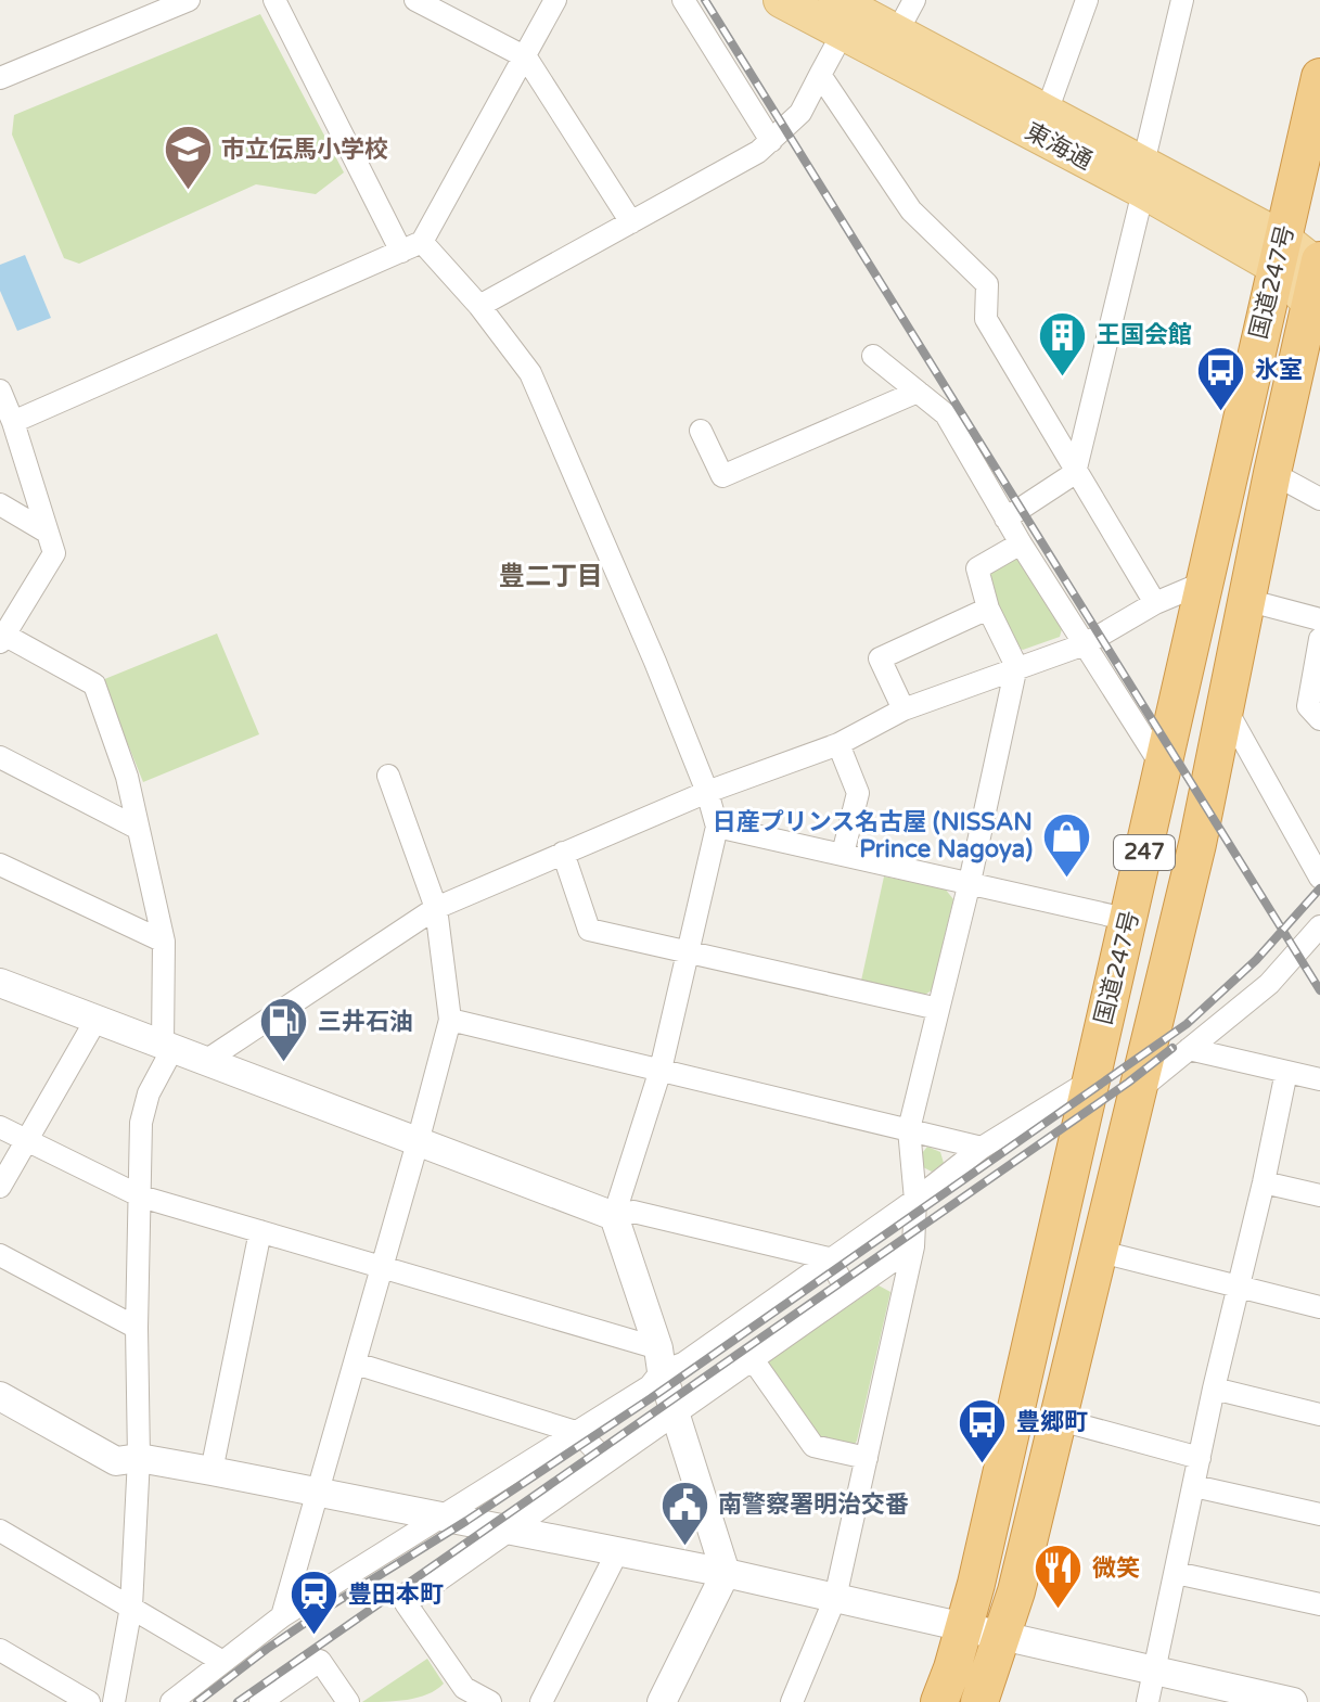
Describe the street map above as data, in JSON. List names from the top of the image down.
{
  "streets": {
    "highway": ["国道247号", "247"],
    "main road": ["東海通"]
  },
  "crossings": [
    ["東海通", "国道247号"]
  ],
  "districts": ["豊二丁目"],
  "places": {
    "school or university": ["市立伝馬小学校"],
    "building": ["王国会館"],
    "bus stop": ["氷室", "豊郷町"],
    "shop": ["日産プリンス名古屋 (NISSAN Prince Nagoya)"],
    "fuel station": ["三井石油"],
    "public building": ["南警察署明治交番"],
    "restaurant": ["微笑"],
    "station": ["豊田本町"]
  }
}
